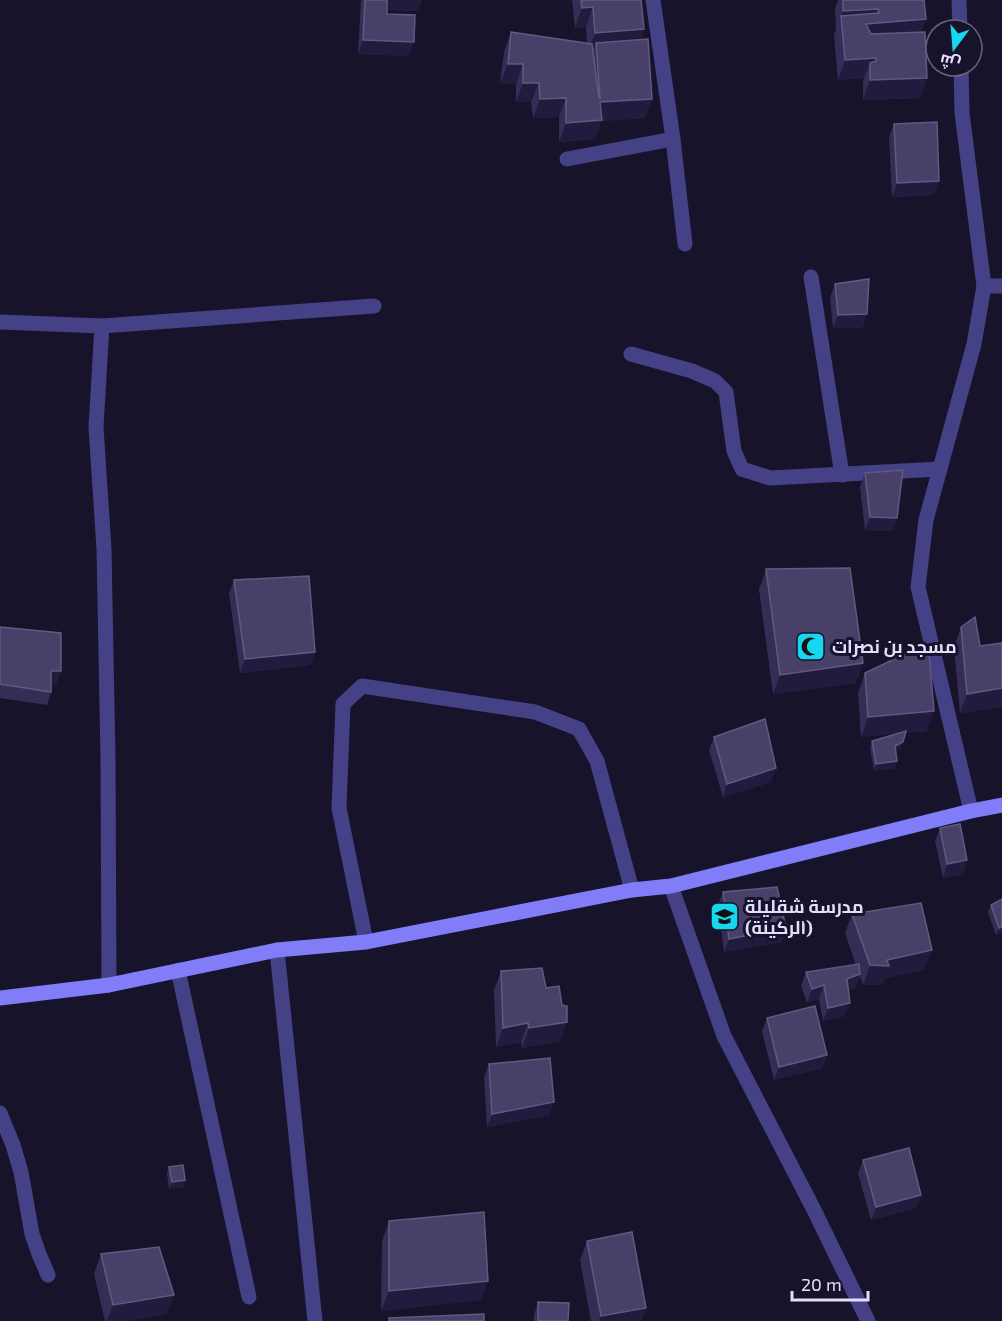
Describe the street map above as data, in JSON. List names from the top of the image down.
{
  "places": {
    "mosque": ["مسجد بن نصرات"],
    "school or university": ["مدرسة شقليلة (الركينة)"]
  },
  "scale_bar": "20 m",
  "north": "bottom"
}
